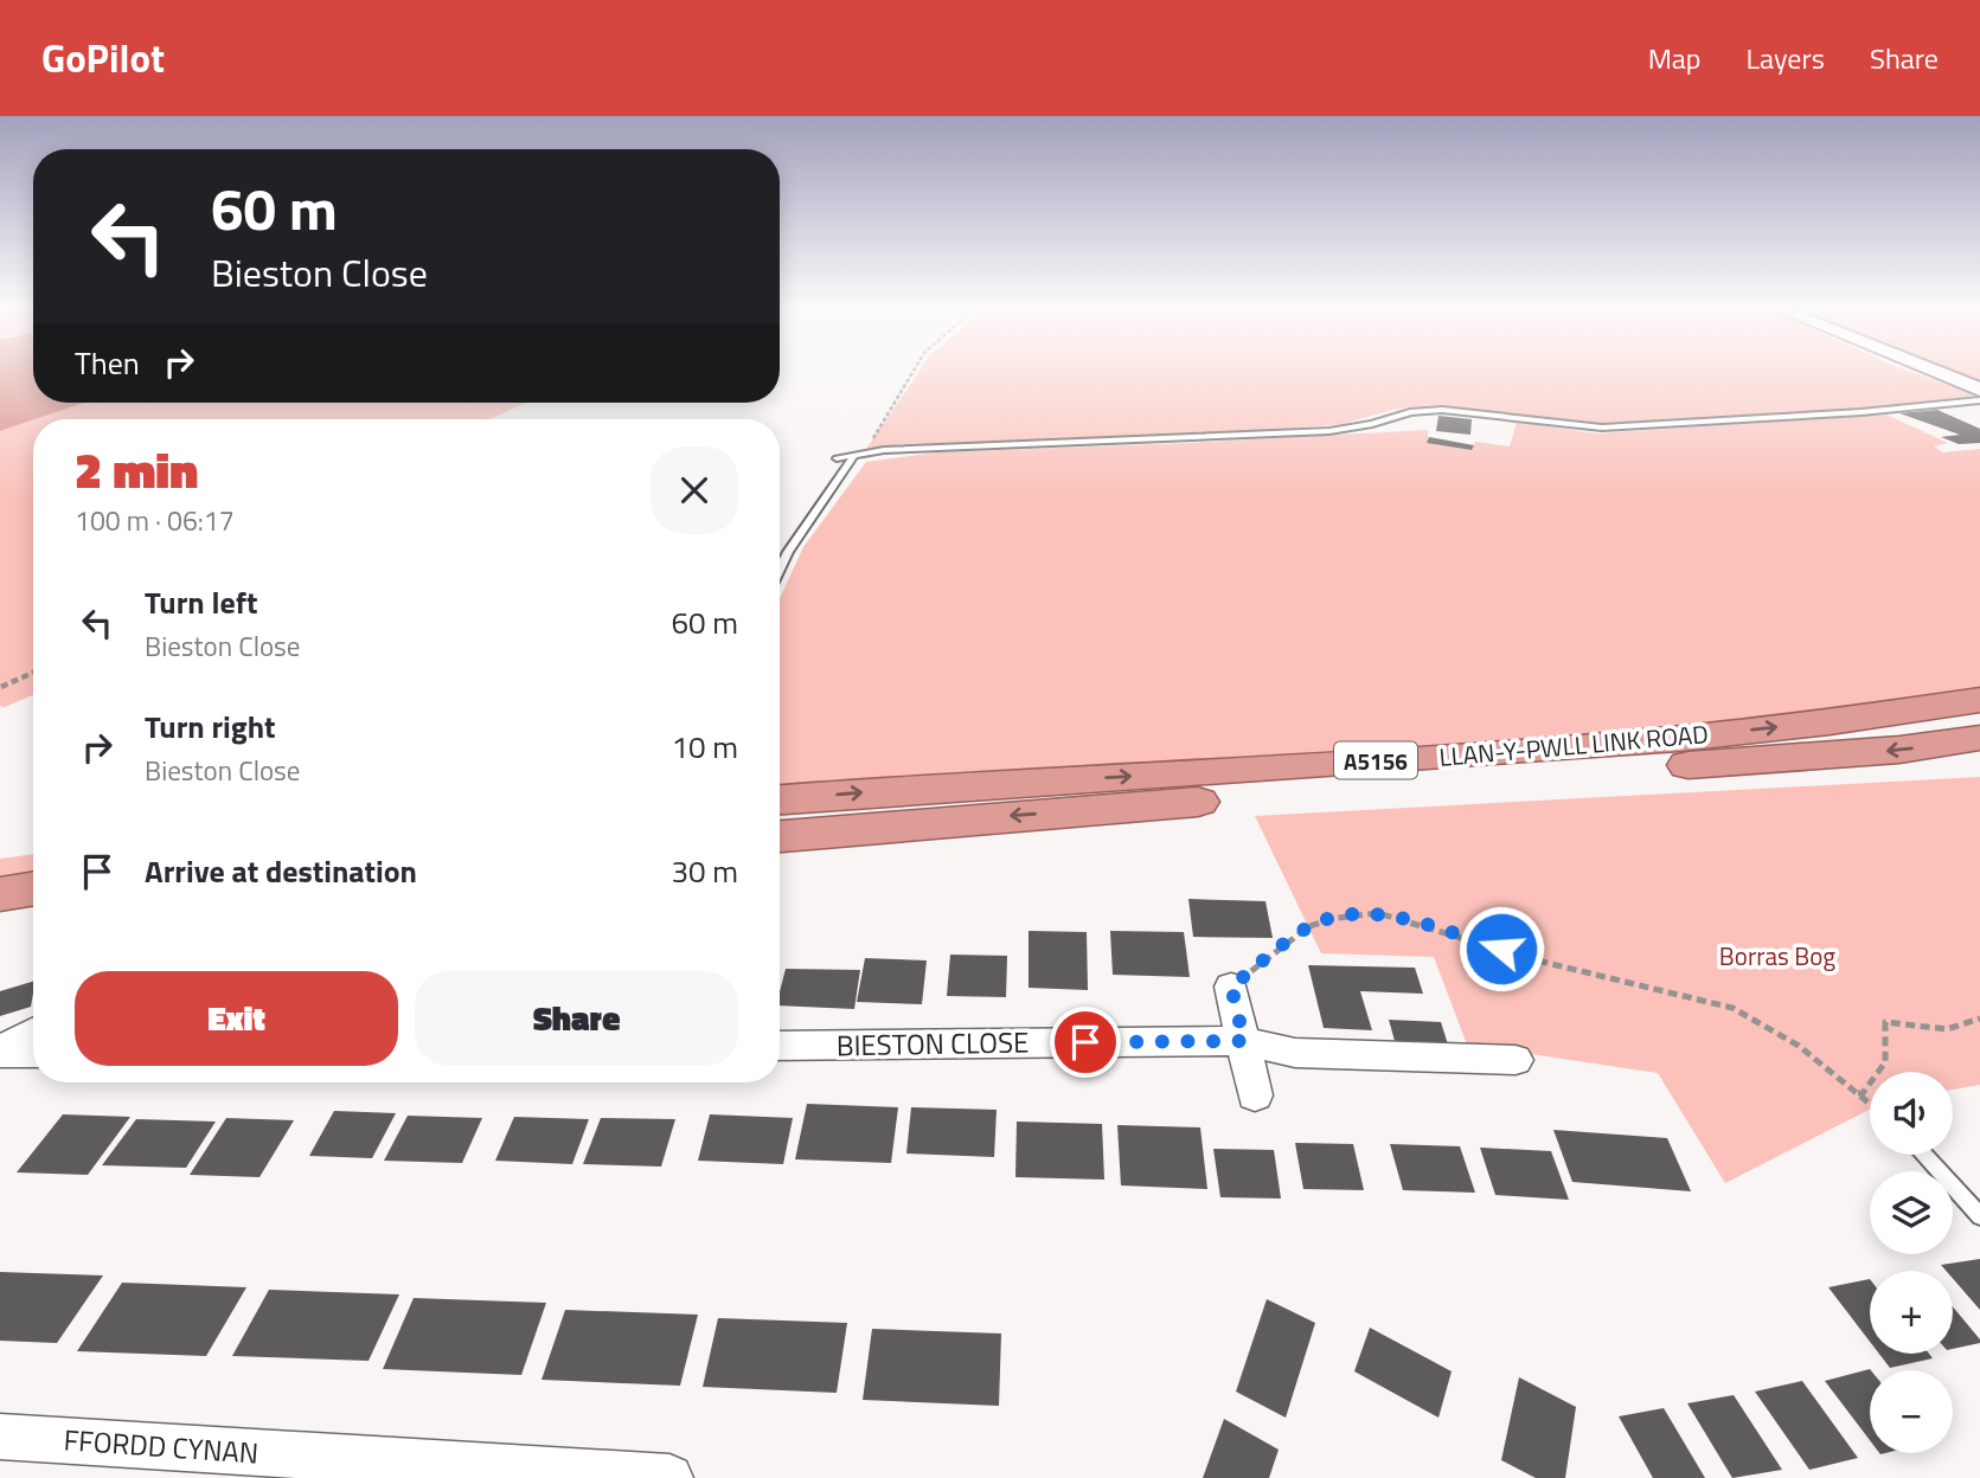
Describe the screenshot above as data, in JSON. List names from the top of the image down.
{
  "streets": {
    "highway": ["LLAN-Y-PWLL LINK ROAD", "A5156"],
    "street": ["BIESTON CLOSE", "FFORDD CYNAN"]
  },
  "parks": ["Borras Bog"],
  "page": {
    "header": "GoPilot",
    "nav": ["Map", "Layers", "Share"],
    "turn": ["60 m", "Bieston Close"],
    "then": "Then",
    "heading": ["2 min", "100 m · 06:17"],
    "list": [
      {
        "name": "Turn left",
        "note": "Bieston Close",
        "value": "60 m"
      },
      {
        "name": "Turn right",
        "note": "Bieston Close",
        "value": "10 m"
      },
      {
        "name": "Arrive at destination",
        "value": "30 m"
      }
    ],
    "buttons": ["Exit", "Share"],
    "map_buttons": ["+", "−"]
  }
}
